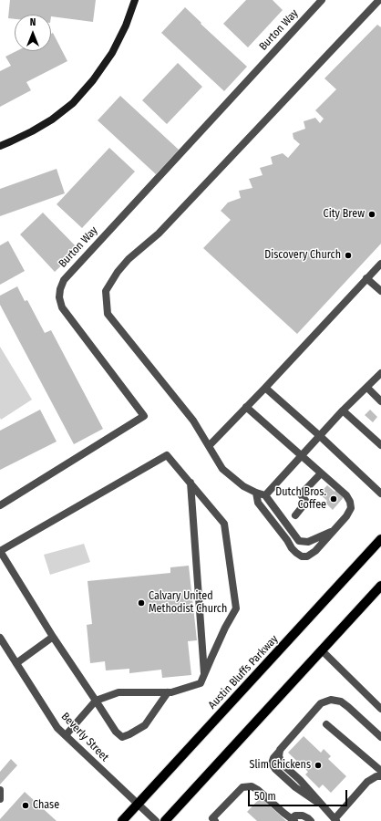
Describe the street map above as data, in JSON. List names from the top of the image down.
{
  "streets": {
    "main road": ["Austin Bluffs Parkway"],
    "street": ["Burton Way", "Beverly Street"]
  },
  "crossings": [
    ["Austin Bluffs Parkway", "Beverly Street"]
  ],
  "places": [
    "City Brew",
    "Discovery Church",
    "Dutch Bros. Coffee",
    "Calvary United Methodist Church",
    "Slim Chickens",
    "Chase"
  ],
  "scale_bar": "50 m",
  "north": "top"
}
